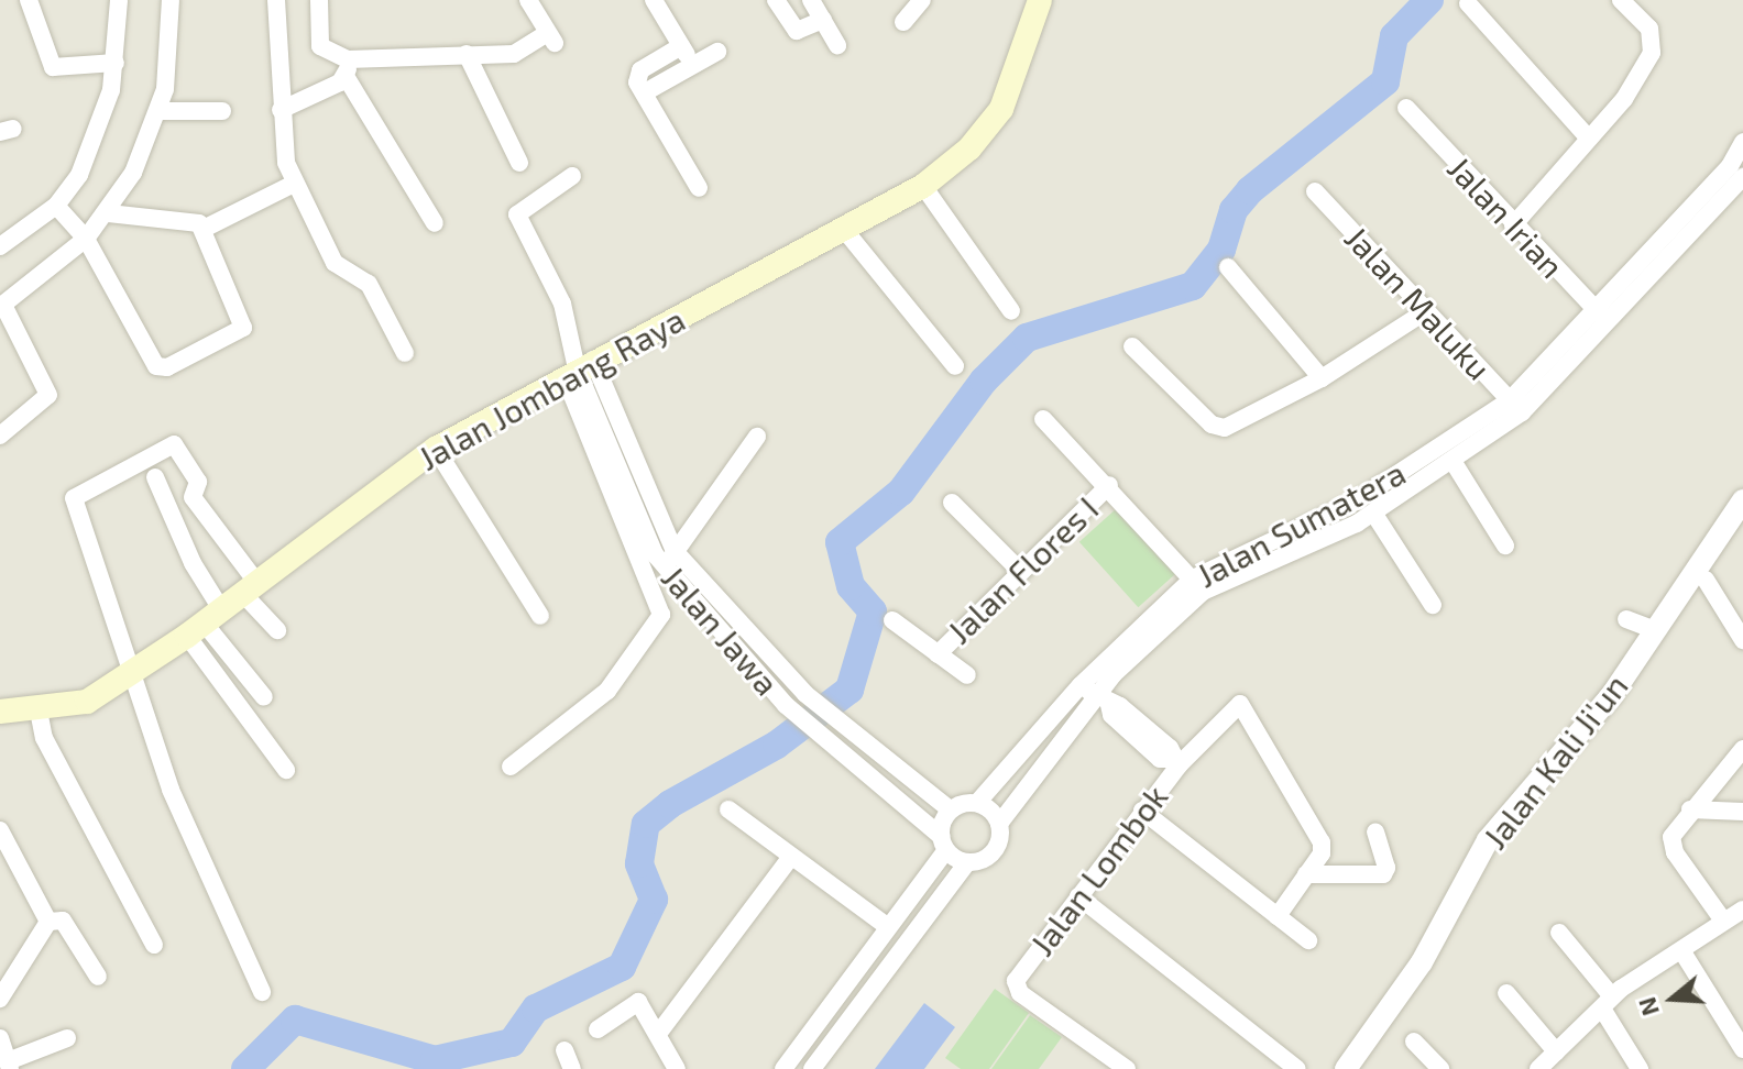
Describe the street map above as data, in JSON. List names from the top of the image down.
{
  "streets": {
    "main road": ["Jalan Jombang Raya"],
    "street": [
      "Jalan Irian",
      "Jalan Maluku",
      "Jalan Sumatera",
      "Jalan Flores I",
      "Jalan Jawa",
      "Jalan Kali Ji'un",
      "Jalan Lombok"
    ]
  },
  "crossings": [
    ["Jalan Irian", "Jalan Sumatera"],
    ["Jalan Maluku", "Jalan Sumatera"],
    ["Jalan Jombang Raya", "Jalan Jawa"],
    ["Jalan Sumatera", "Jalan Jawa"],
    ["Jalan Sumatera", "Jalan Lombok"]
  ],
  "north": "left"
}
